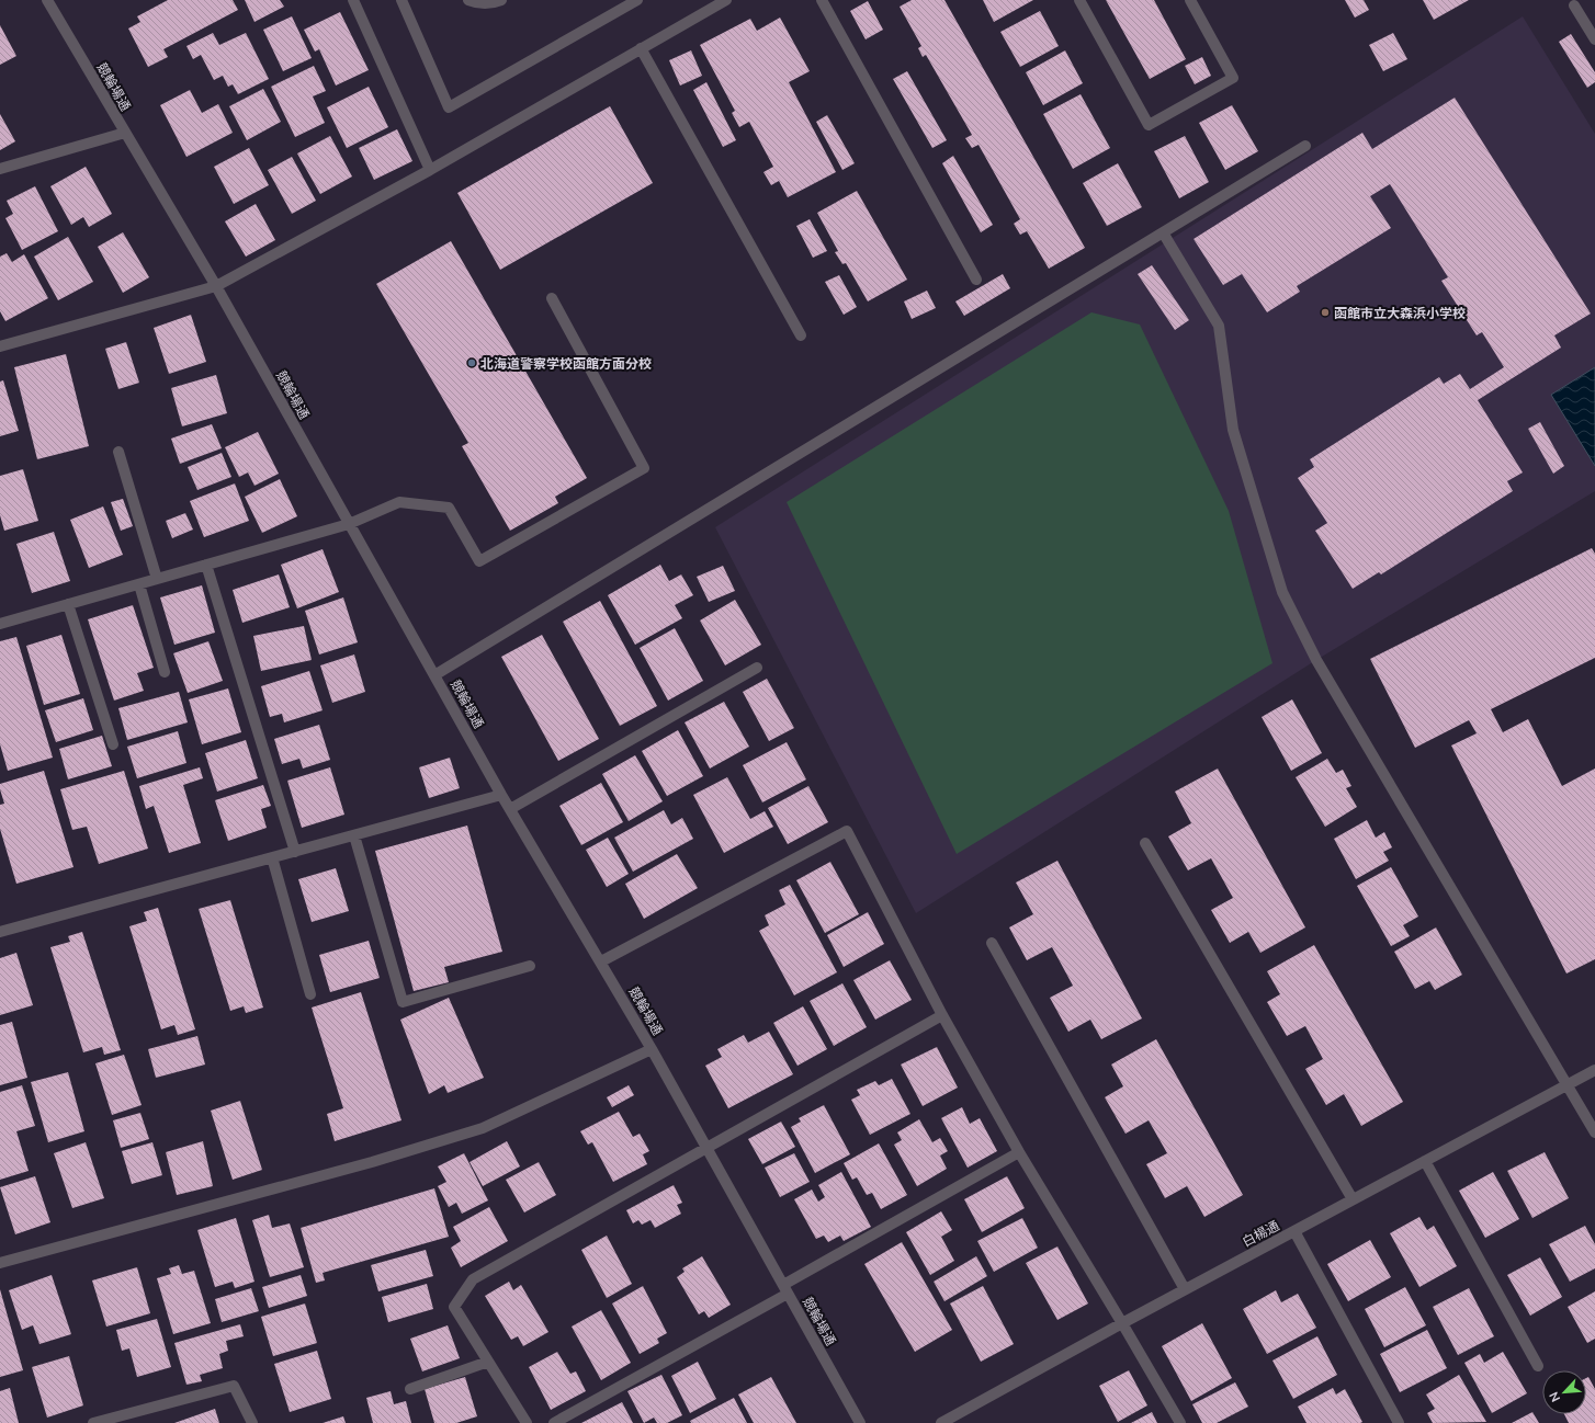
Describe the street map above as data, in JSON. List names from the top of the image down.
{
  "streets": {
    "street": ["競輪場通", "白楊通"]
  },
  "places": ["函館市立大森浜小学校", "北海道警察学校函館方面分校"],
  "north": "bottom left"
}
